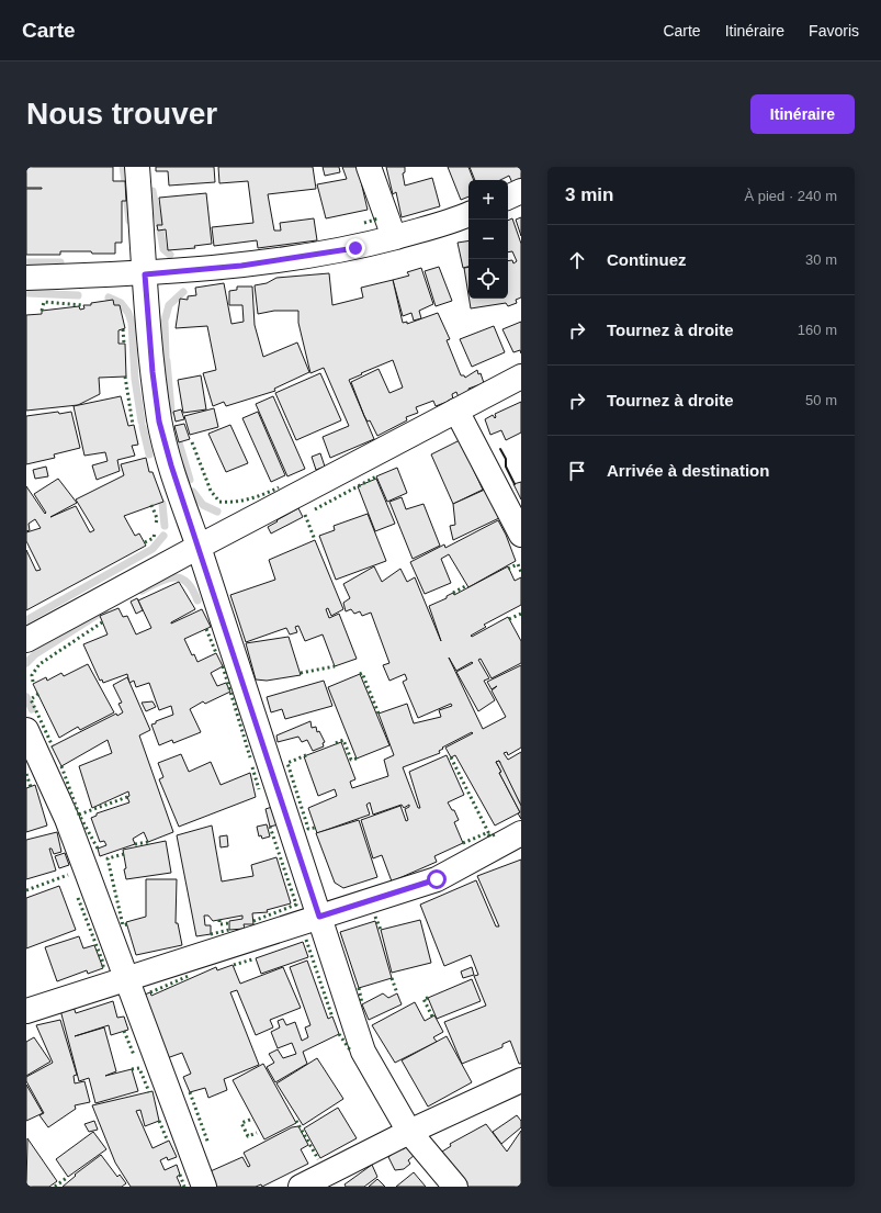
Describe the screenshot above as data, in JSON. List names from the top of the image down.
{
  "page": {
    "header": "Carte",
    "nav": ["Carte", "Itinéraire", "Favoris"],
    "buttons": "Itinéraire",
    "title": "Nous trouver",
    "heading": ["3 min", "À pied · 240 m"],
    "map_buttons": ["+", "−"],
    "list": [
      ["Continuez", "30 m"],
      ["Tournez à droite", "160 m"],
      ["Tournez à droite", "50 m"],
      "Arrivée à destination"
    ]
  }
}
